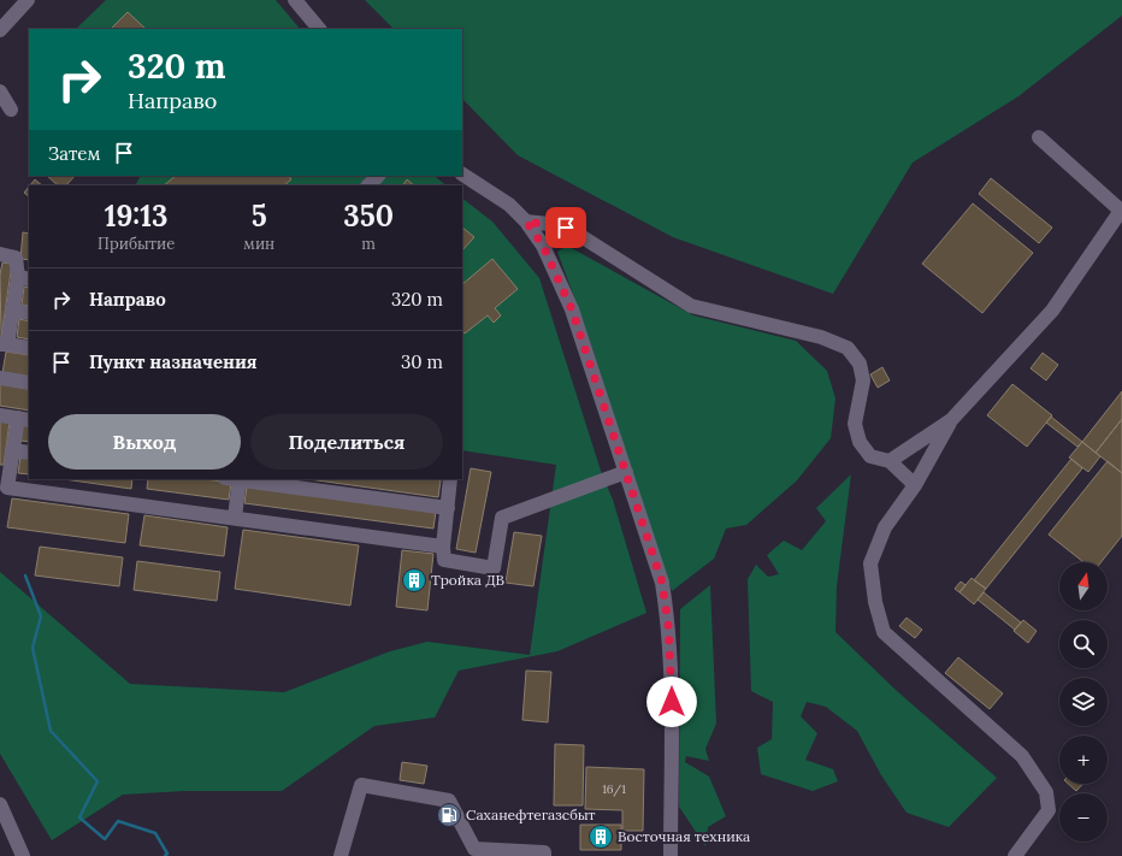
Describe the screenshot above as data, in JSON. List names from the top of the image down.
{
  "places": {
    "building": ["Тройка ДВ", "Восточная техника"],
    "fuel station": ["Саханефтегазсбыт"]
  },
  "house_numbers": ["16/1"],
  "north": "top",
  "page": {
    "turn": ["320 m", "Направо"],
    "then": "Затем",
    "eta": [
      "19:13",
      "Прибытие",
      "5",
      "мин",
      "350",
      "m"
    ],
    "list": [
      {
        "name": "Направо",
        "value": "320 m"
      },
      {
        "name": "Пункт назначения",
        "value": "30 m"
      }
    ],
    "buttons": ["Выход", "Поделиться"],
    "map_buttons": ["+", "−"]
  }
}
